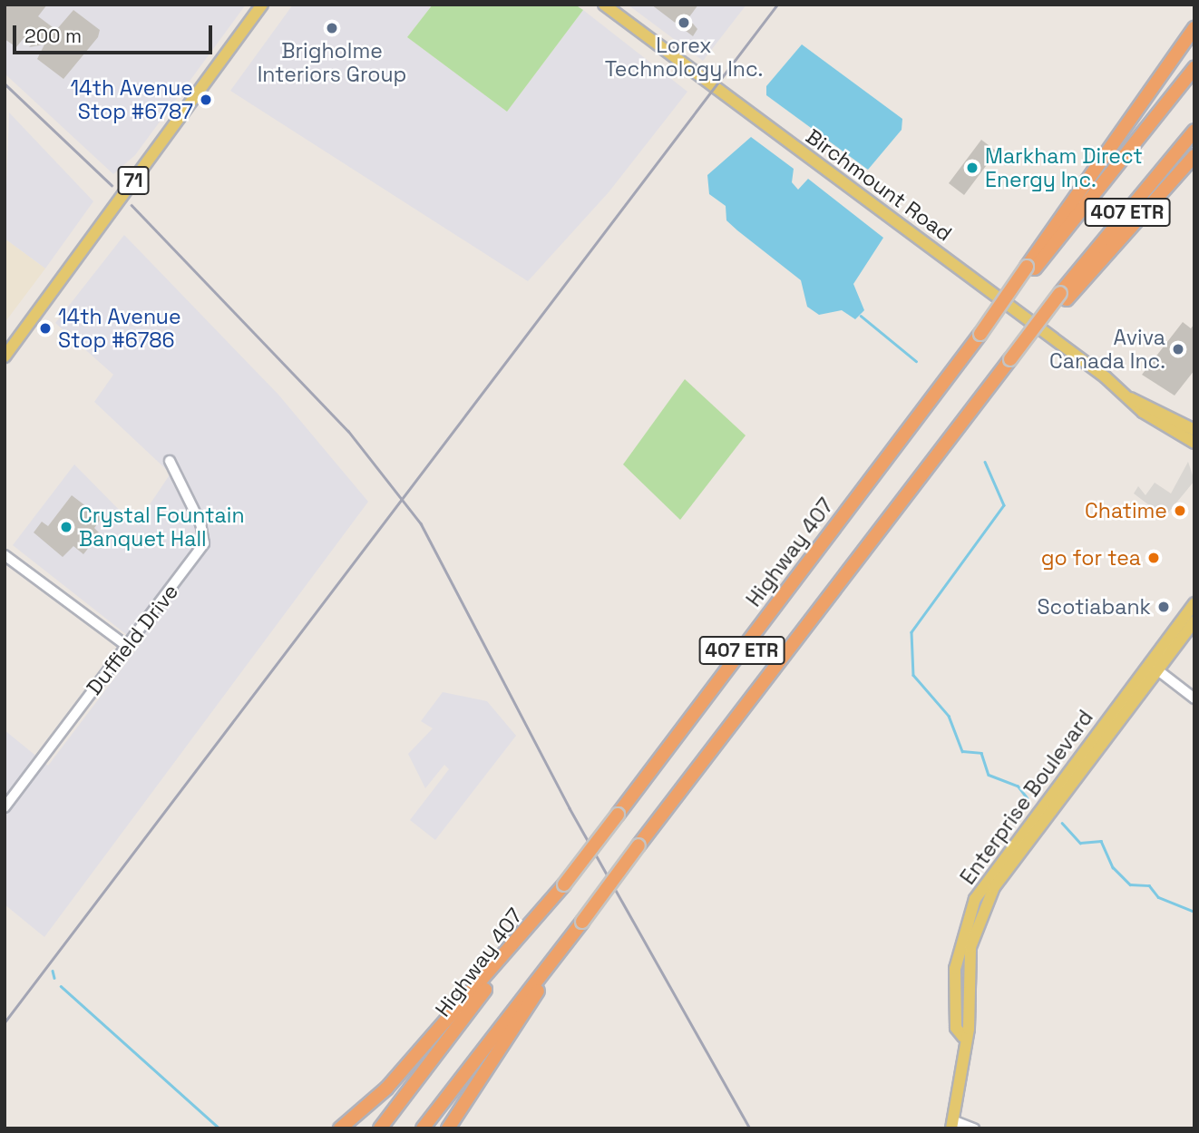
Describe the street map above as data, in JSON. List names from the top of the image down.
{
  "streets": {
    "highway": ["407 ETR", "Highway 407"],
    "main road": ["71", "Birchmount Road", "Enterprise Boulevard"],
    "street": ["Duffield Drive"]
  },
  "places": [
    "Lorex Technology Inc.",
    "Brigholme Interiors Group",
    "14th Avenue Stop #6787",
    "Markham Direct Energy Inc.",
    "14th Avenue Stop #6786",
    "Aviva Canada Inc.",
    "Chatime",
    "Crystal Fountain Banquet Hall",
    "go for tea",
    "Scotiabank"
  ],
  "scale_bar": "200 m"
}
